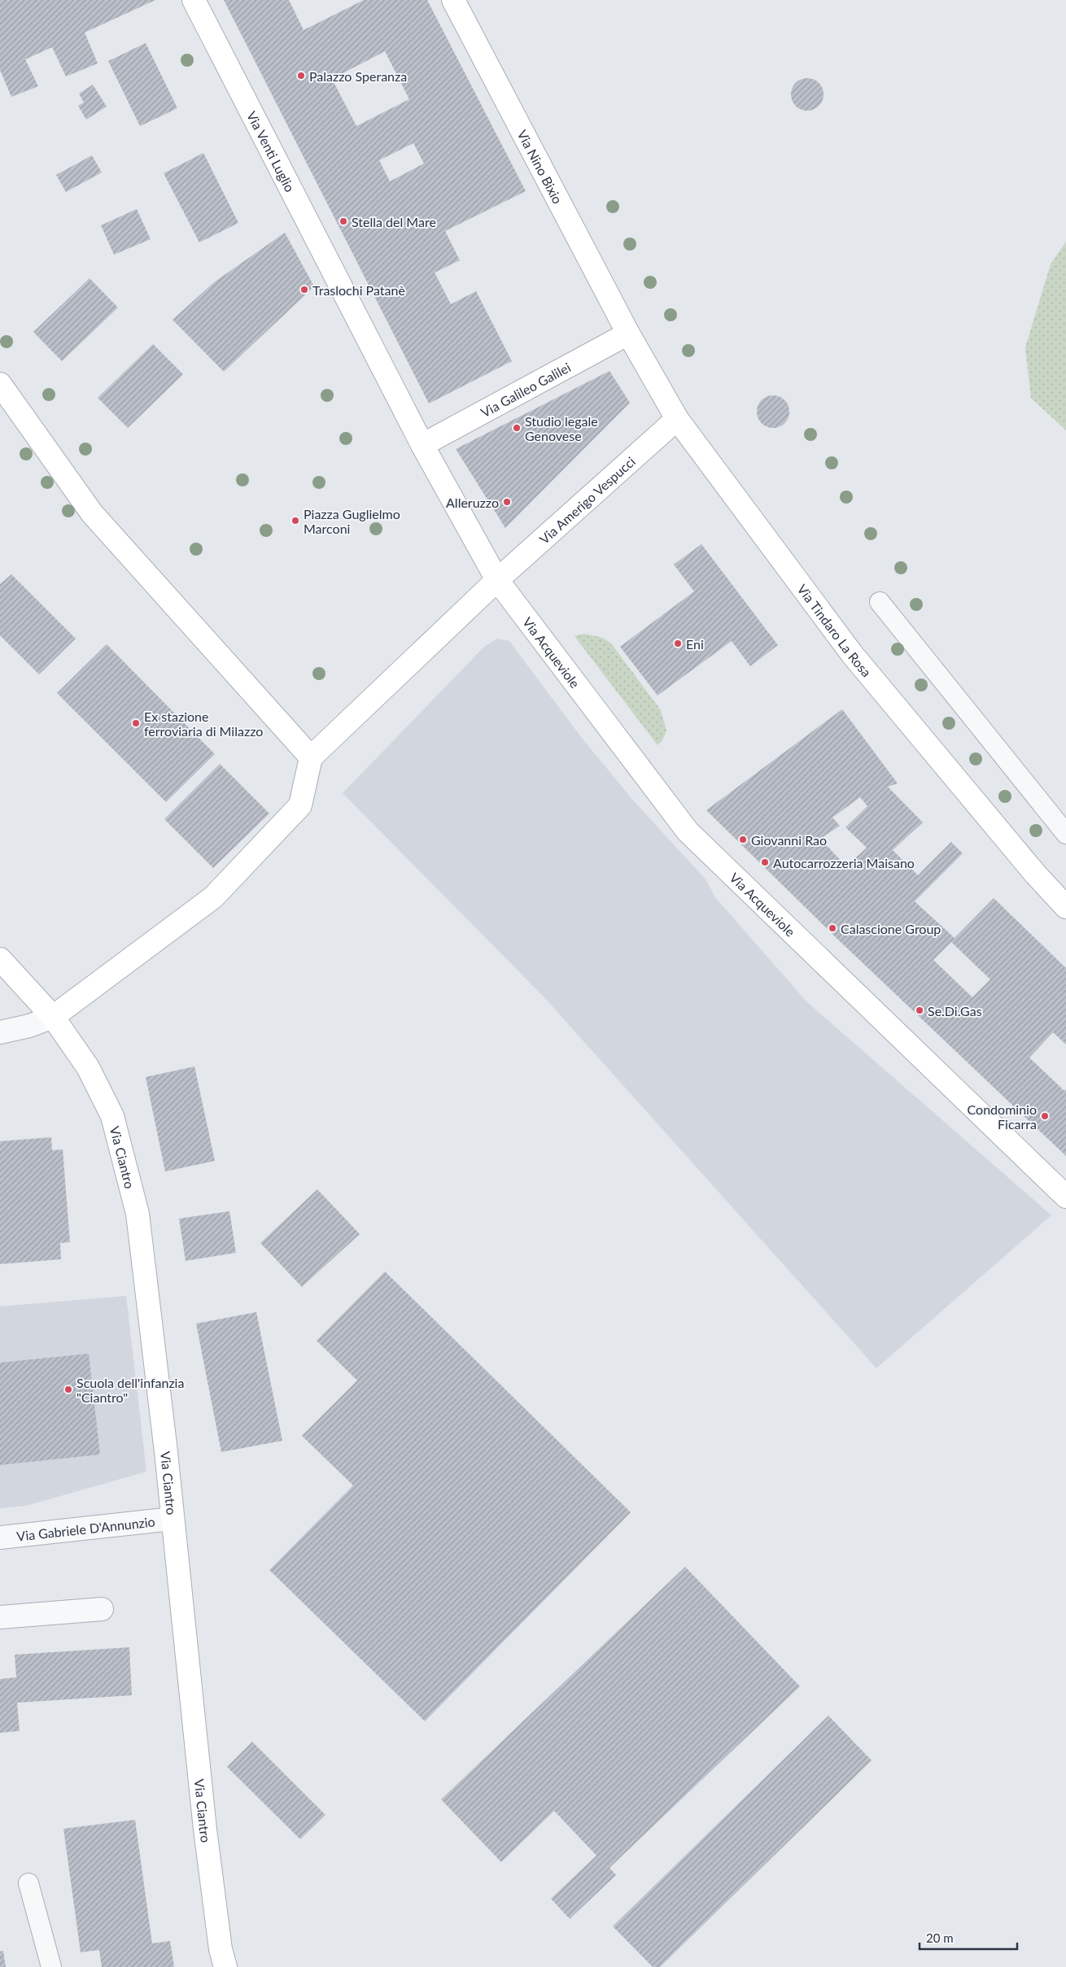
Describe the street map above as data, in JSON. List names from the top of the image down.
{
  "streets": {
    "street": [
      "Via Venti Luglio",
      "Via Nino Bixio",
      "Via Galileo Galilei",
      "Via Amerigo Vespucci",
      "Via Tindaro La Rosa",
      "Via Acqueviole",
      "Via Ciantro",
      "Via Gabriele D'Annunzio"
    ]
  },
  "crossings": [
    ["Via Venti Luglio", "Via Galileo Galilei"],
    ["Via Venti Luglio", "Via Acqueviole"],
    ["Via Nino Bixio", "Via Galileo Galilei"],
    ["Via Nino Bixio", "Via Tindaro La Rosa"],
    ["Via Galileo Galilei", "Via Tindaro La Rosa"],
    ["Via Galileo Galilei", "Via Acqueviole"],
    ["Via Amerigo Vespucci", "Via Tindaro La Rosa"],
    ["Via Amerigo Vespucci", "Via Acqueviole"],
    ["Via Ciantro", "Via Gabriele D'Annunzio"]
  ],
  "places": [
    "Palazzo Speranza",
    "Stella del Mare",
    "Traslochi Patanè",
    "Studio legale Genovese",
    "Alleruzzo",
    "Piazza Guglielmo Marconi",
    "Eni",
    "Ex stazione ferroviaria di Milazzo",
    "Giovanni Rao",
    "Autocarrozzeria Maisano",
    "Calascione Group",
    "Se.Di.Gas",
    "Condominio Ficarra",
    "Scuola dell'infanzia \"Ciantro\""
  ],
  "scale_bar": "20 m"
}
